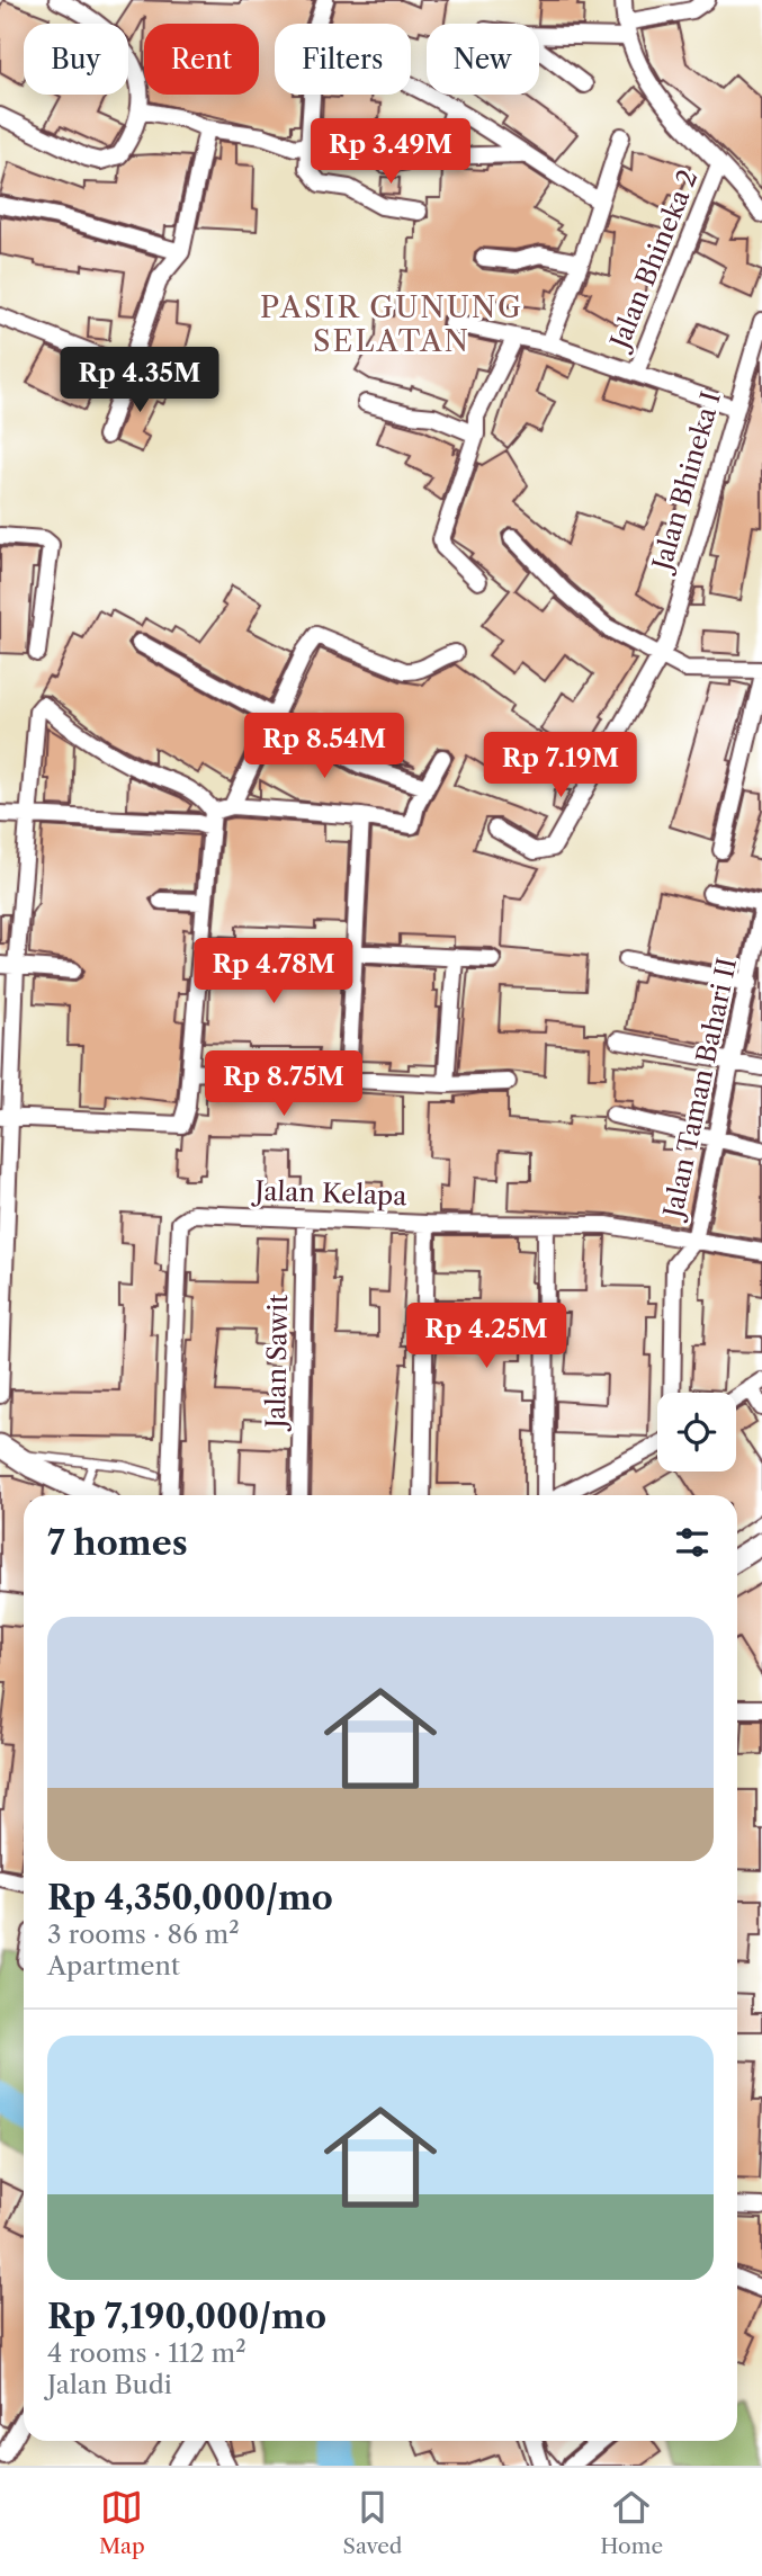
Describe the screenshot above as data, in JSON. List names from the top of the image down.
{
  "streets": {
    "street": [
      "Jalan Bhineka 2",
      "Jalan Bhineka I",
      "Jalan Taman Bahari II",
      "Jalan Kelapa",
      "Jalan Sawit"
    ]
  },
  "crossings": [
    ["Jalan Taman Bahari II", "Jalan Kelapa"],
    ["Jalan Kelapa", "Jalan Sawit"]
  ],
  "districts": ["PASIR GUNUNG SELATAN"],
  "page": {
    "chip": [
      "Buy",
      "Rent",
      "Filters",
      "New"
    ],
    "price": [
      "Rp 3.49M",
      "Rp 4.35M",
      "Rp 8.54M",
      "Rp 7.19M",
      "Rp 4.78M",
      "Rp 8.75M",
      "Rp 4.25M"
    ],
    "heading": "7 homes",
    "list": [
      {
        "name": "Rp 4,350,000/mo",
        "note": "3 rooms · 86 m² · Apartment"
      },
      {
        "name": "Rp 7,190,000/mo",
        "note": "4 rooms · 112 m² · Jalan Budi"
      }
    ],
    "tabs": ["Map", "Saved", "Home"]
  }
}
